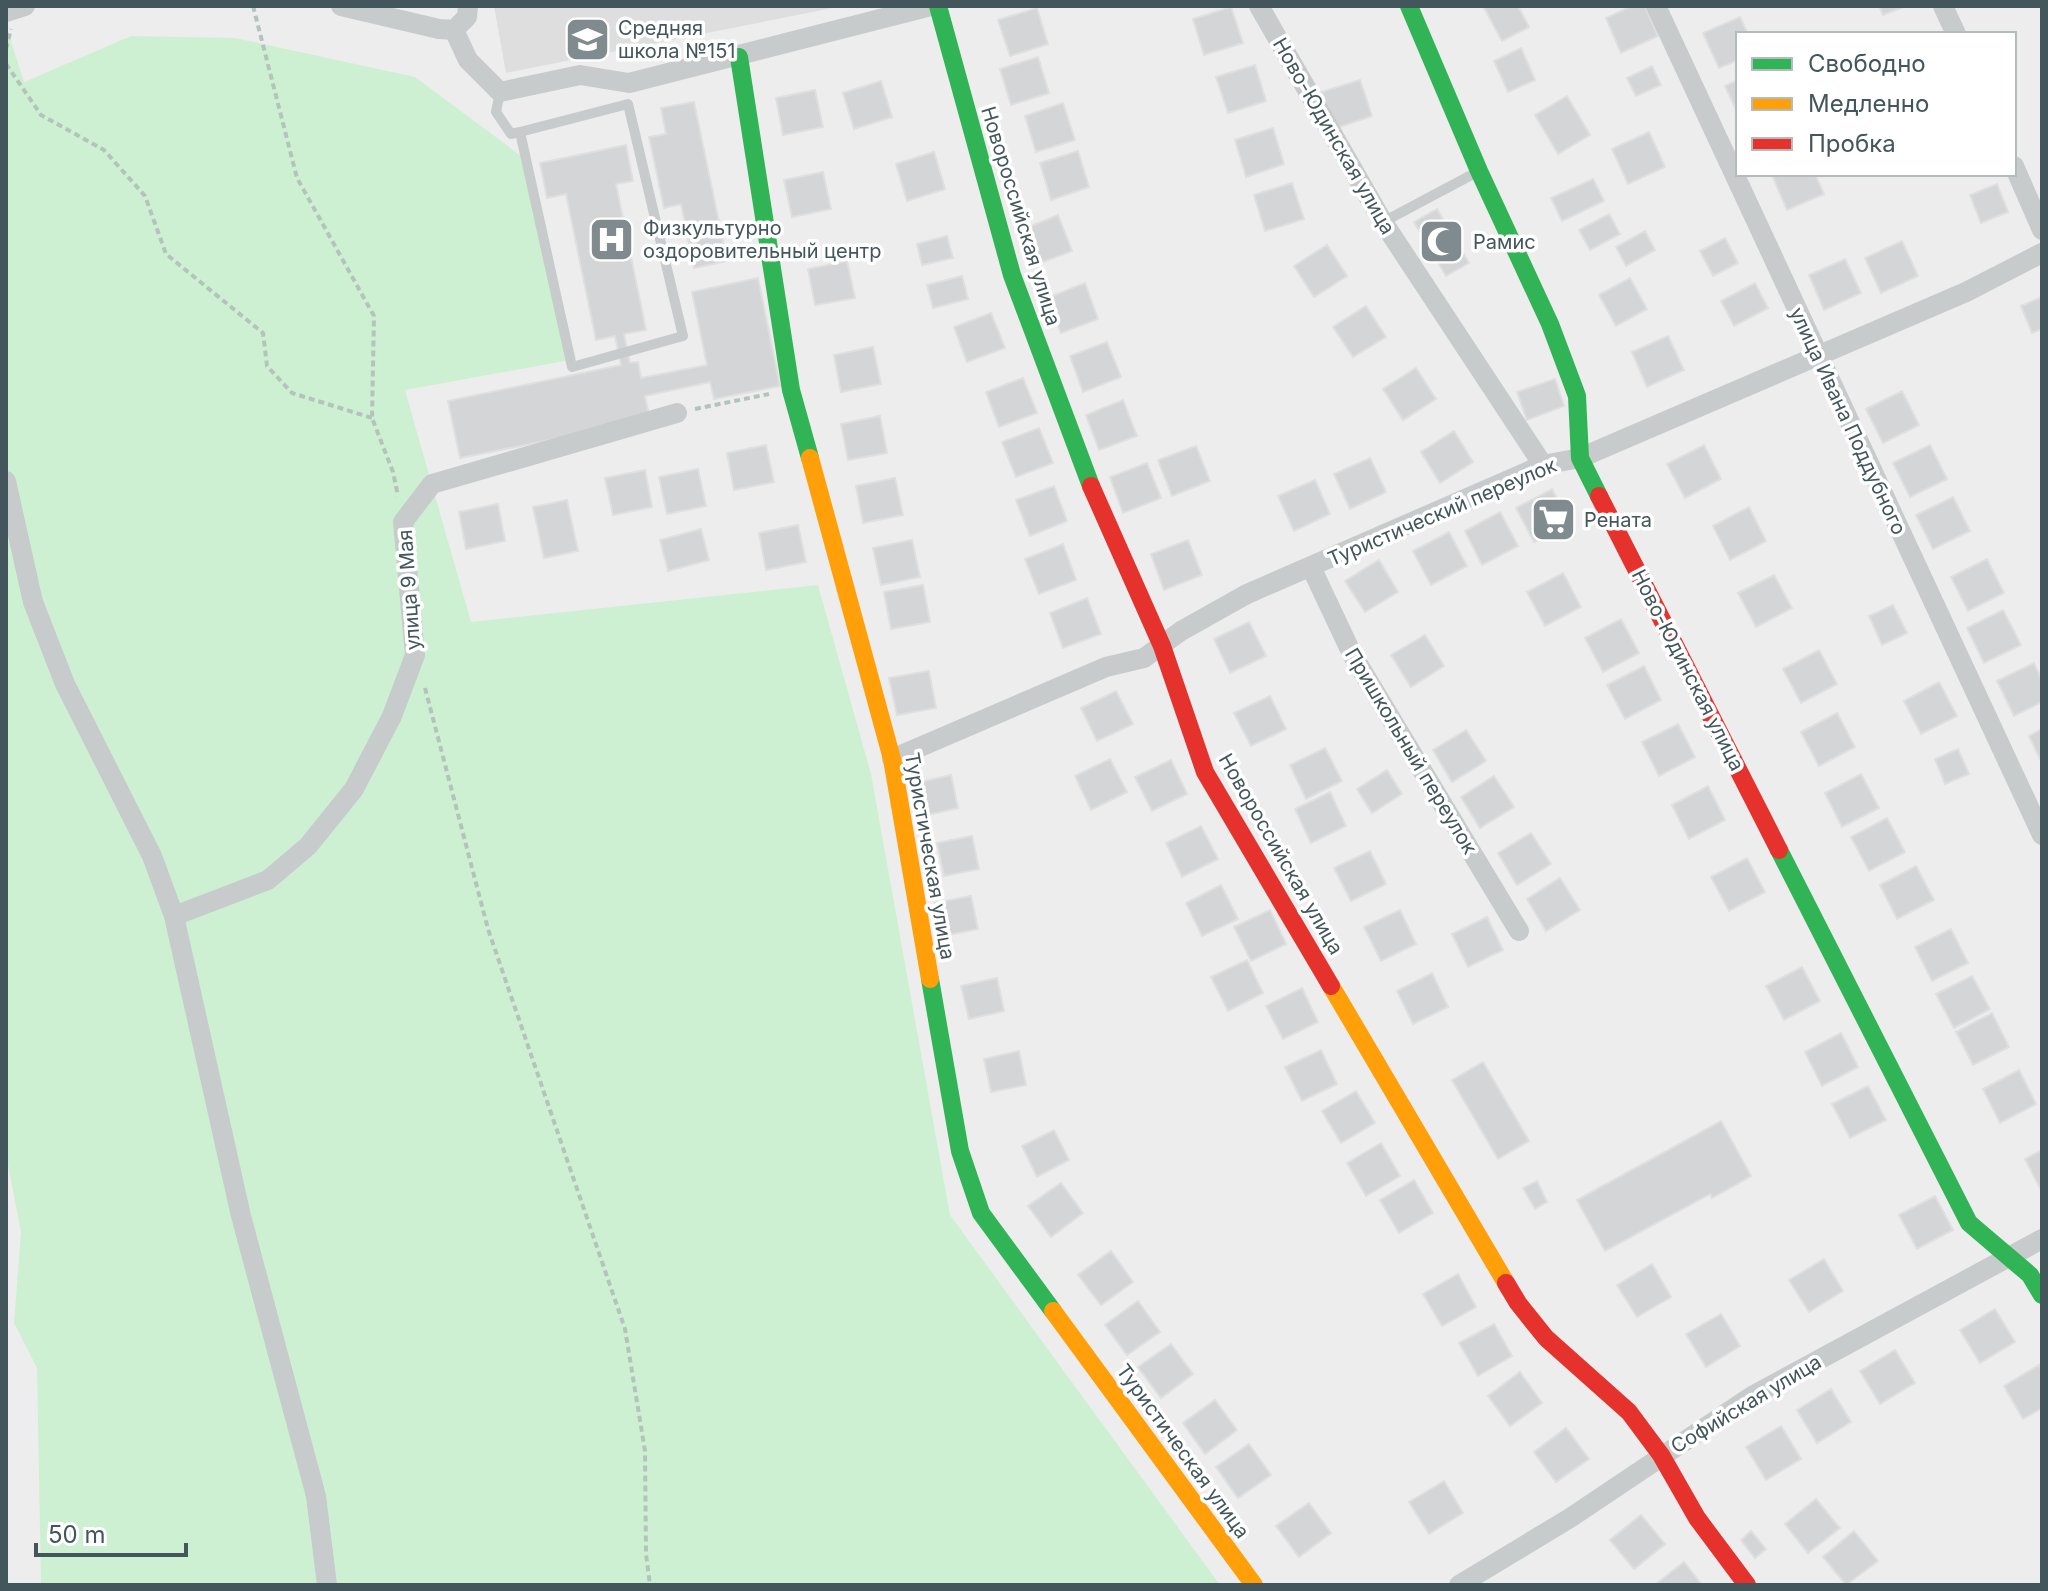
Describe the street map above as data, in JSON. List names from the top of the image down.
{
  "streets": {
    "street": [
      "Ново-Юдинская улица",
      "Новороссийская улица",
      "улица Ивана Поддубного",
      "Туристический переулок",
      "улица 9 Мая",
      "Пришкольный переулок",
      "Туристическая улица",
      "Софийская улица"
    ]
  },
  "crossings": [
    ["Ново-Юдинская улица", "Туристический переулок"],
    ["Ново-Юдинская улица", "Софийская улица"],
    ["Новороссийская улица", "Туристический переулок"],
    ["Новороссийская улица", "Софийская улица"],
    ["улица Ивана Поддубного", "Туристический переулок"],
    ["Туристический переулок", "Пришкольный переулок"],
    ["Туристический переулок", "Туристическая улица"]
  ],
  "places": {
    "school or university": ["Средняя школа №151"],
    "hospital": ["Физкультурно оздоровительный центр"],
    "mosque": ["Рамис"],
    "supermarket": ["Рената"]
  },
  "legend": ["Свободно", "Медленно", "Пробка"],
  "scale_bar": "50 m"
}
